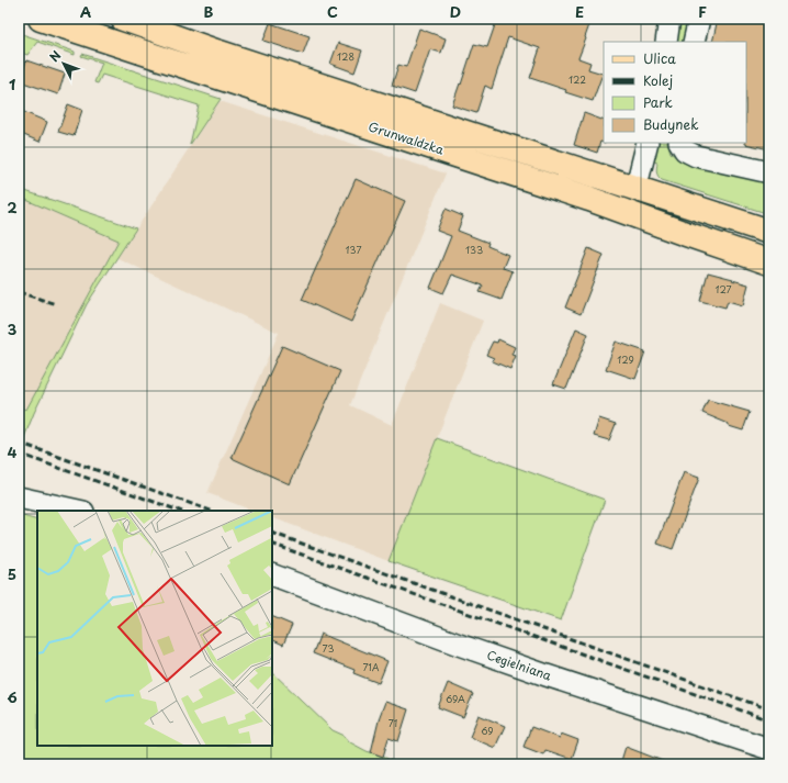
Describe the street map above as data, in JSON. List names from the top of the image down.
{
  "streets": {
    "main road": ["Grunwaldzka"],
    "street": ["Cegielniana"]
  },
  "house_numbers": [
    "128",
    "122",
    "137",
    "133",
    "127",
    "129",
    "73",
    "71A",
    "69A",
    "71",
    "69"
  ],
  "legend": [
    "Ulica",
    "Kolej",
    "Park",
    "Budynek"
  ],
  "north": "top left",
  "grid": {
    "columns": [
      "A",
      "B",
      "C",
      "D",
      "E",
      "F"
    ],
    "rows": [
      "1",
      "2",
      "3",
      "4",
      "5",
      "6"
    ]
  }
}
